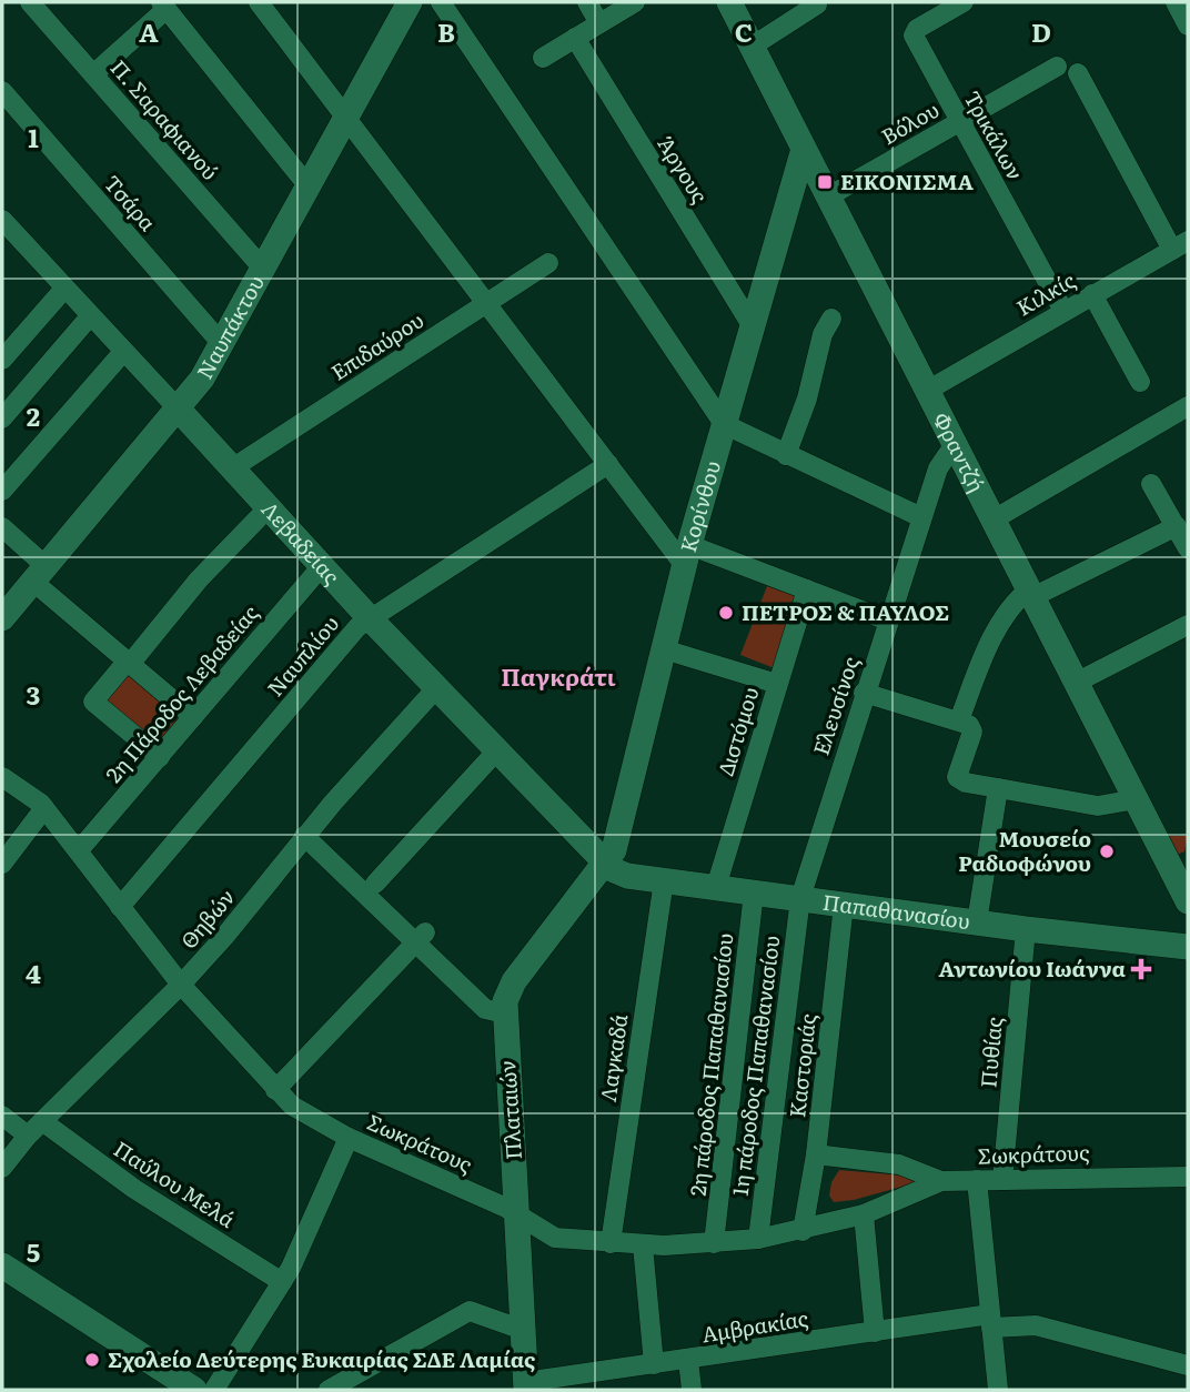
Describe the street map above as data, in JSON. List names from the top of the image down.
{
  "streets": {
    "main road": [
      "Ναυπάκτου",
      "Φραντζή",
      "Κορίνθου",
      "Λεβαδείας",
      "Παπαθανασίου",
      "Πλαταιών"
    ],
    "street": [
      "Π. Σαραφιανού",
      "Βόλου",
      "Τρικάλων",
      "Άργους",
      "Τσάρα",
      "Κιλκίς",
      "Επιδαύρου",
      "Ναυπλίου",
      "2η Πάροδος Λεβαδείας",
      "Ελευσίνος",
      "Διστόμου",
      "Θηβών",
      "Πυθίας",
      "Λαγκαδά",
      "2η πάροδος Παπαθανασίου",
      "1η πάροδος Παπαθανασίου",
      "Καστοριάς",
      "Σωκράτους",
      "Παύλου Μελά",
      "Αμβρακίας"
    ]
  },
  "crossings": [
    ["Π. Σαραφιανού", "Ναυπάκτου"],
    ["Βόλου", "Τρικάλων"],
    ["Βόλου", "Φραντζή"],
    ["Τρικάλων", "Κιλκίς"],
    ["Άργους", "Κορίνθου"],
    ["Τσάρα", "Ναυπάκτου"],
    ["Κιλκίς", "Φραντζή"],
    ["Ναυπάκτου", "Λεβαδείας"],
    ["Επιδαύρου", "Λεβαδείας"],
    ["Φραντζή", "Κορίνθου"],
    ["Φραντζή", "Ελευσίνος"],
    ["Κορίνθου", "Λεβαδείας"],
    ["Κορίνθου", "Παπαθανασίου"],
    ["Κορίνθου", "Πλαταιών"],
    ["Λεβαδείας", "Ναυπλίου"],
    ["Λεβαδείας", "2η Πάροδος Λεβαδείας"],
    ["Λεβαδείας", "Παπαθανασίου"],
    ["Λεβαδείας", "Θηβών"],
    ["Λεβαδείας", "Πλαταιών"],
    ["Ναυπλίου", "Σωκράτους"],
    ["2η Πάροδος Λεβαδείας", "Σωκράτους"],
    ["Ελευσίνος", "Παπαθανασίου"],
    ["Ελευσίνος", "1η πάροδος Παπαθανασίου"],
    ["Διστόμου", "Παπαθανασίου"],
    ["Παπαθανασίου", "Πυθίας"],
    ["Παπαθανασίου", "Λαγκαδά"],
    ["Παπαθανασίου", "2η πάροδος Παπαθανασίου"],
    ["Παπαθανασίου", "1η πάροδος Παπαθανασίου"],
    ["Παπαθανασίου", "Καστοριάς"],
    ["Παπαθανασίου", "Πλαταιών"],
    ["Θηβών", "Σωκράτους"],
    ["Θηβών", "Παύλου Μελά"],
    ["Πυθίας", "Σωκράτους"],
    ["Λαγκαδά", "Σωκράτους"],
    ["2η πάροδος Παπαθανασίου", "Σωκράτους"],
    ["1η πάροδος Παπαθανασίου", "Σωκράτους"],
    ["Καστοριάς", "Σωκράτους"],
    ["Πλαταιών", "Σωκράτους"],
    ["Πλαταιών", "Αμβρακίας"]
  ],
  "districts": ["Παγκράτι"],
  "places": {
    "transit": ["ΕΙΚΟΝΙΣΜΑ"],
    "other": ["ΠΕΤΡΟΣ & ΠΑΥΛΟΣ", "Μουσείο Ραδιοφώνου", "Σχολείο Δεύτερης Ευκαιρίας ΣΔΕ Λαμίας"],
    "health": ["Αντωνίου Ιωάννα"]
  },
  "grid": {
    "columns": [
      "A",
      "B",
      "C",
      "D"
    ],
    "rows": [
      "1",
      "2",
      "3",
      "4",
      "5"
    ]
  }
}
